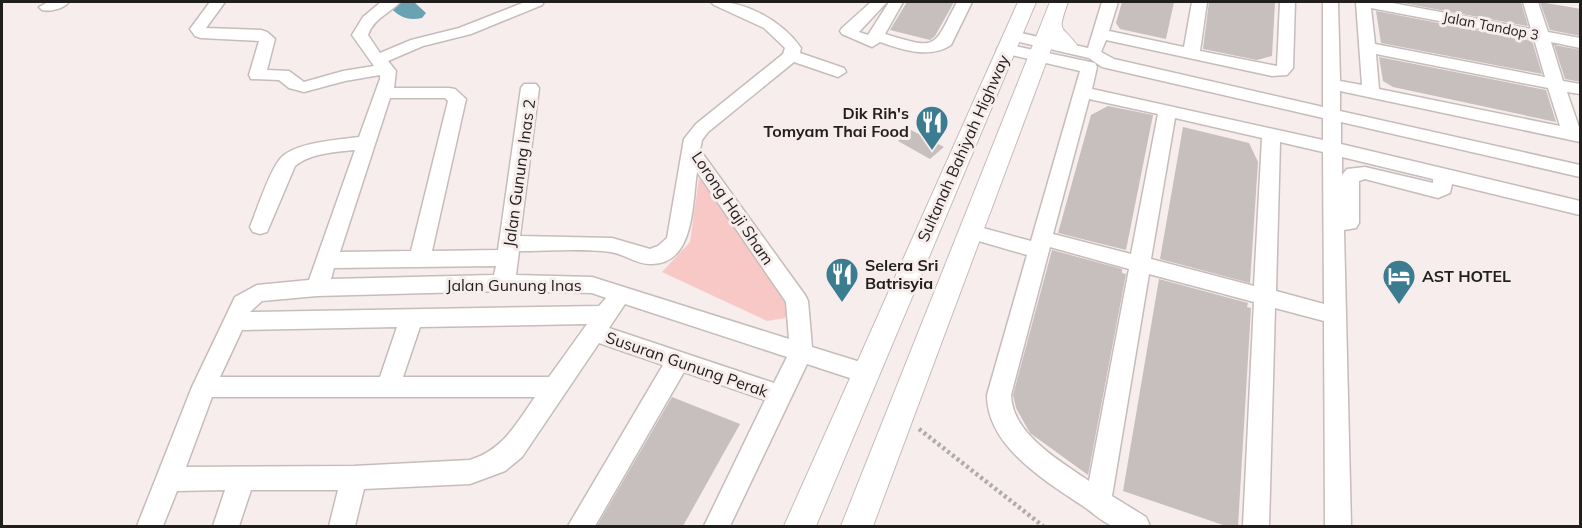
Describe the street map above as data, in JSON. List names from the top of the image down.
{
  "streets": {
    "main road": ["Sultanah Bahiyah Highway"],
    "street": [
      "Jalan Tandop 3",
      "Jalan Gunung Inas 2",
      "Lorong Haji Sham",
      "Jalan Gunung Inas",
      "Susuran Gunung Perak"
    ]
  },
  "crossings": [
    ["Sultanah Bahiyah Highway", "Jalan Gunung Inas"],
    ["Jalan Gunung Inas 2", "Jalan Gunung Inas"],
    ["Lorong Haji Sham", "Jalan Gunung Inas"],
    ["Jalan Gunung Inas", "Susuran Gunung Perak"]
  ],
  "places": {
    "restaurant": ["Dik Rih's Tomyam Thai Food", "Selera Sri Batrisyia"],
    "hotel": ["AST HOTEL"]
  }
}
